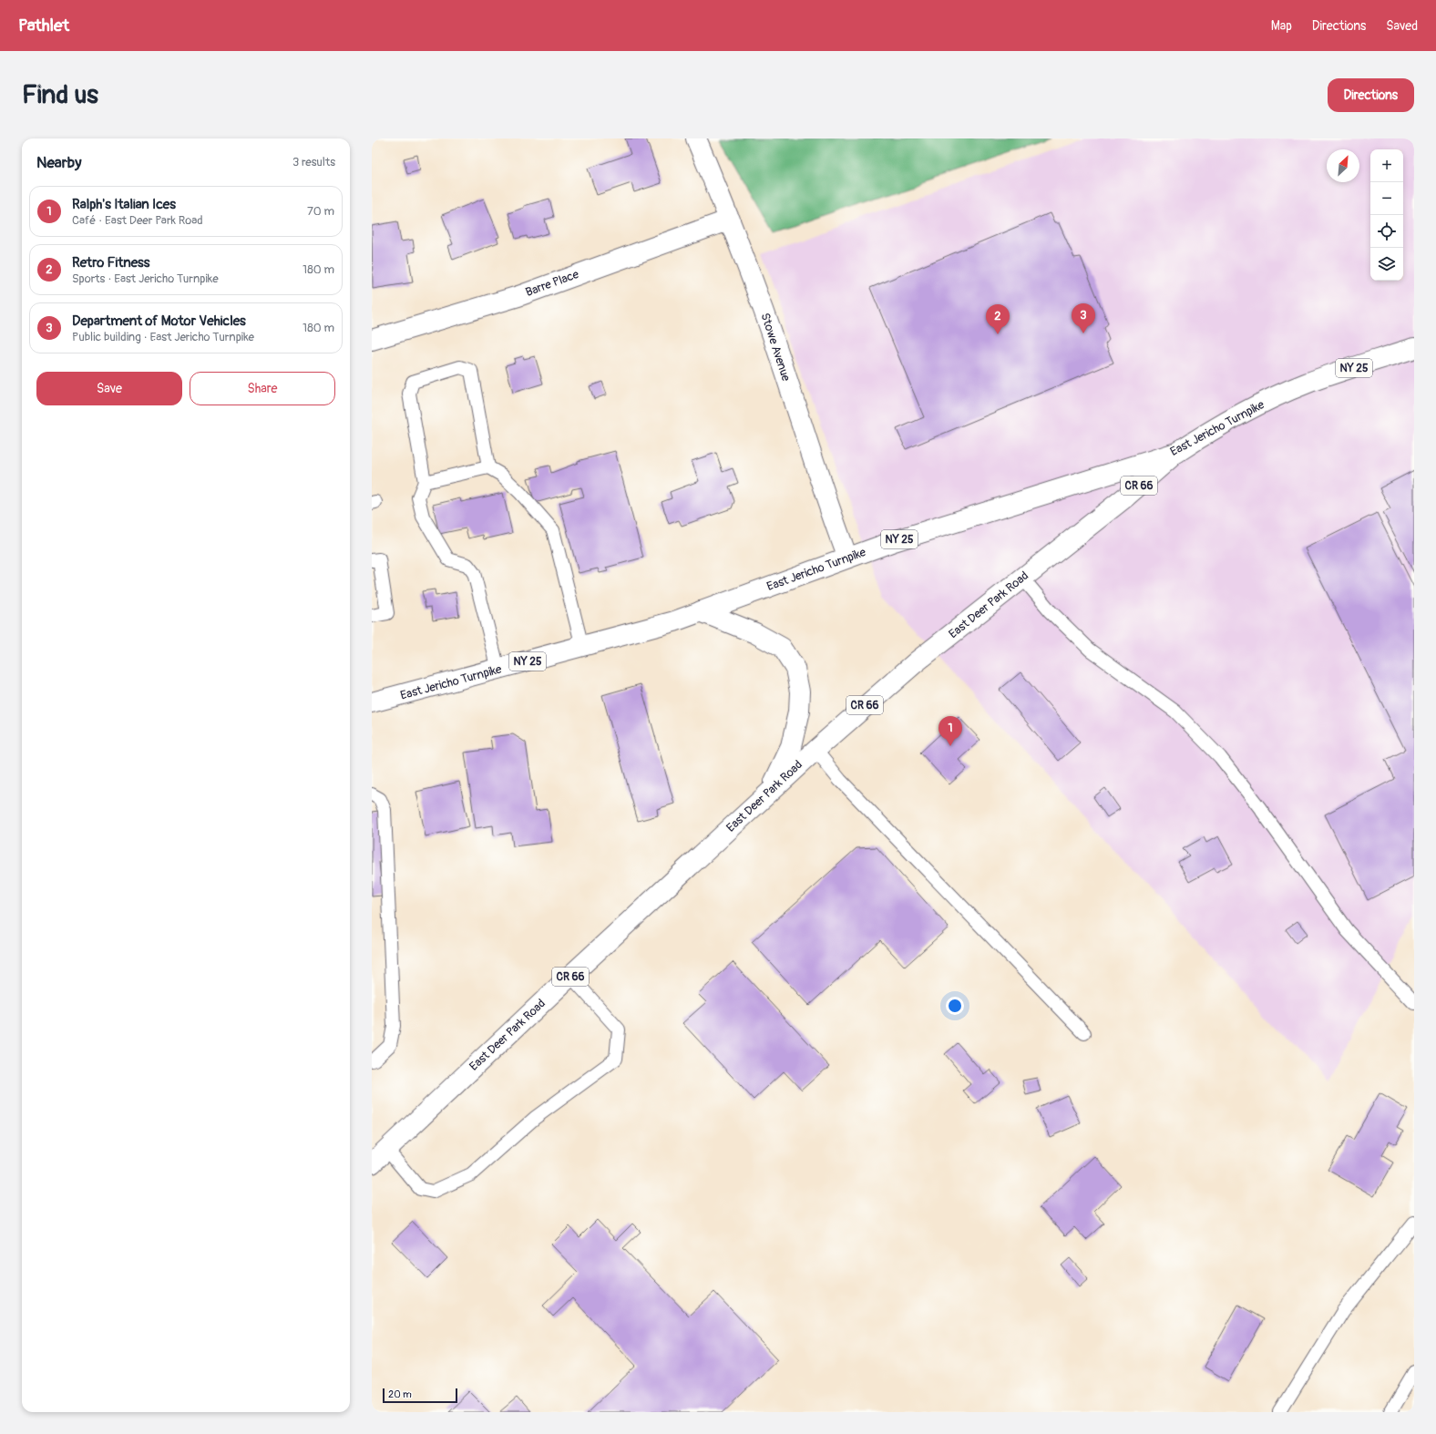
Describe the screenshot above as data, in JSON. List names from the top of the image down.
{
  "streets": {
    "main road": [
      "Barre Place",
      "Stowe Avenue",
      "NY 25",
      "East Jericho Turnpike",
      "CR 66",
      "East Deer Park Road"
    ]
  },
  "crossings": [
    ["Barre Place", "Stowe Avenue"],
    ["Stowe Avenue", "East Jericho Turnpike"],
    ["East Jericho Turnpike", "East Deer Park Road"]
  ],
  "scale_bar": "20 m",
  "north": "top right",
  "page": {
    "header": "Pathlet",
    "nav": ["Map", "Directions", "Saved"],
    "buttons": [
      "Directions",
      ["Save", "Share"]
    ],
    "title": "Find us",
    "heading": ["Nearby", "3 results"],
    "map_buttons": ["+", "−"],
    "list": [
      {
        "mark": "1",
        "name": "Ralph's Italian Ices",
        "note": "Café · East Deer Park Road",
        "value": "70 m"
      },
      {
        "mark": "2",
        "name": "Retro Fitness",
        "note": "Sports · East Jericho Turnpike",
        "value": "180 m"
      },
      {
        "mark": "3",
        "name": "Department of Motor Vehicles",
        "note": "Public building · East Jericho Turnpike",
        "value": "180 m"
      }
    ],
    "pins": ["3", "2", "1"],
    "scale": "20 m"
  }
}
